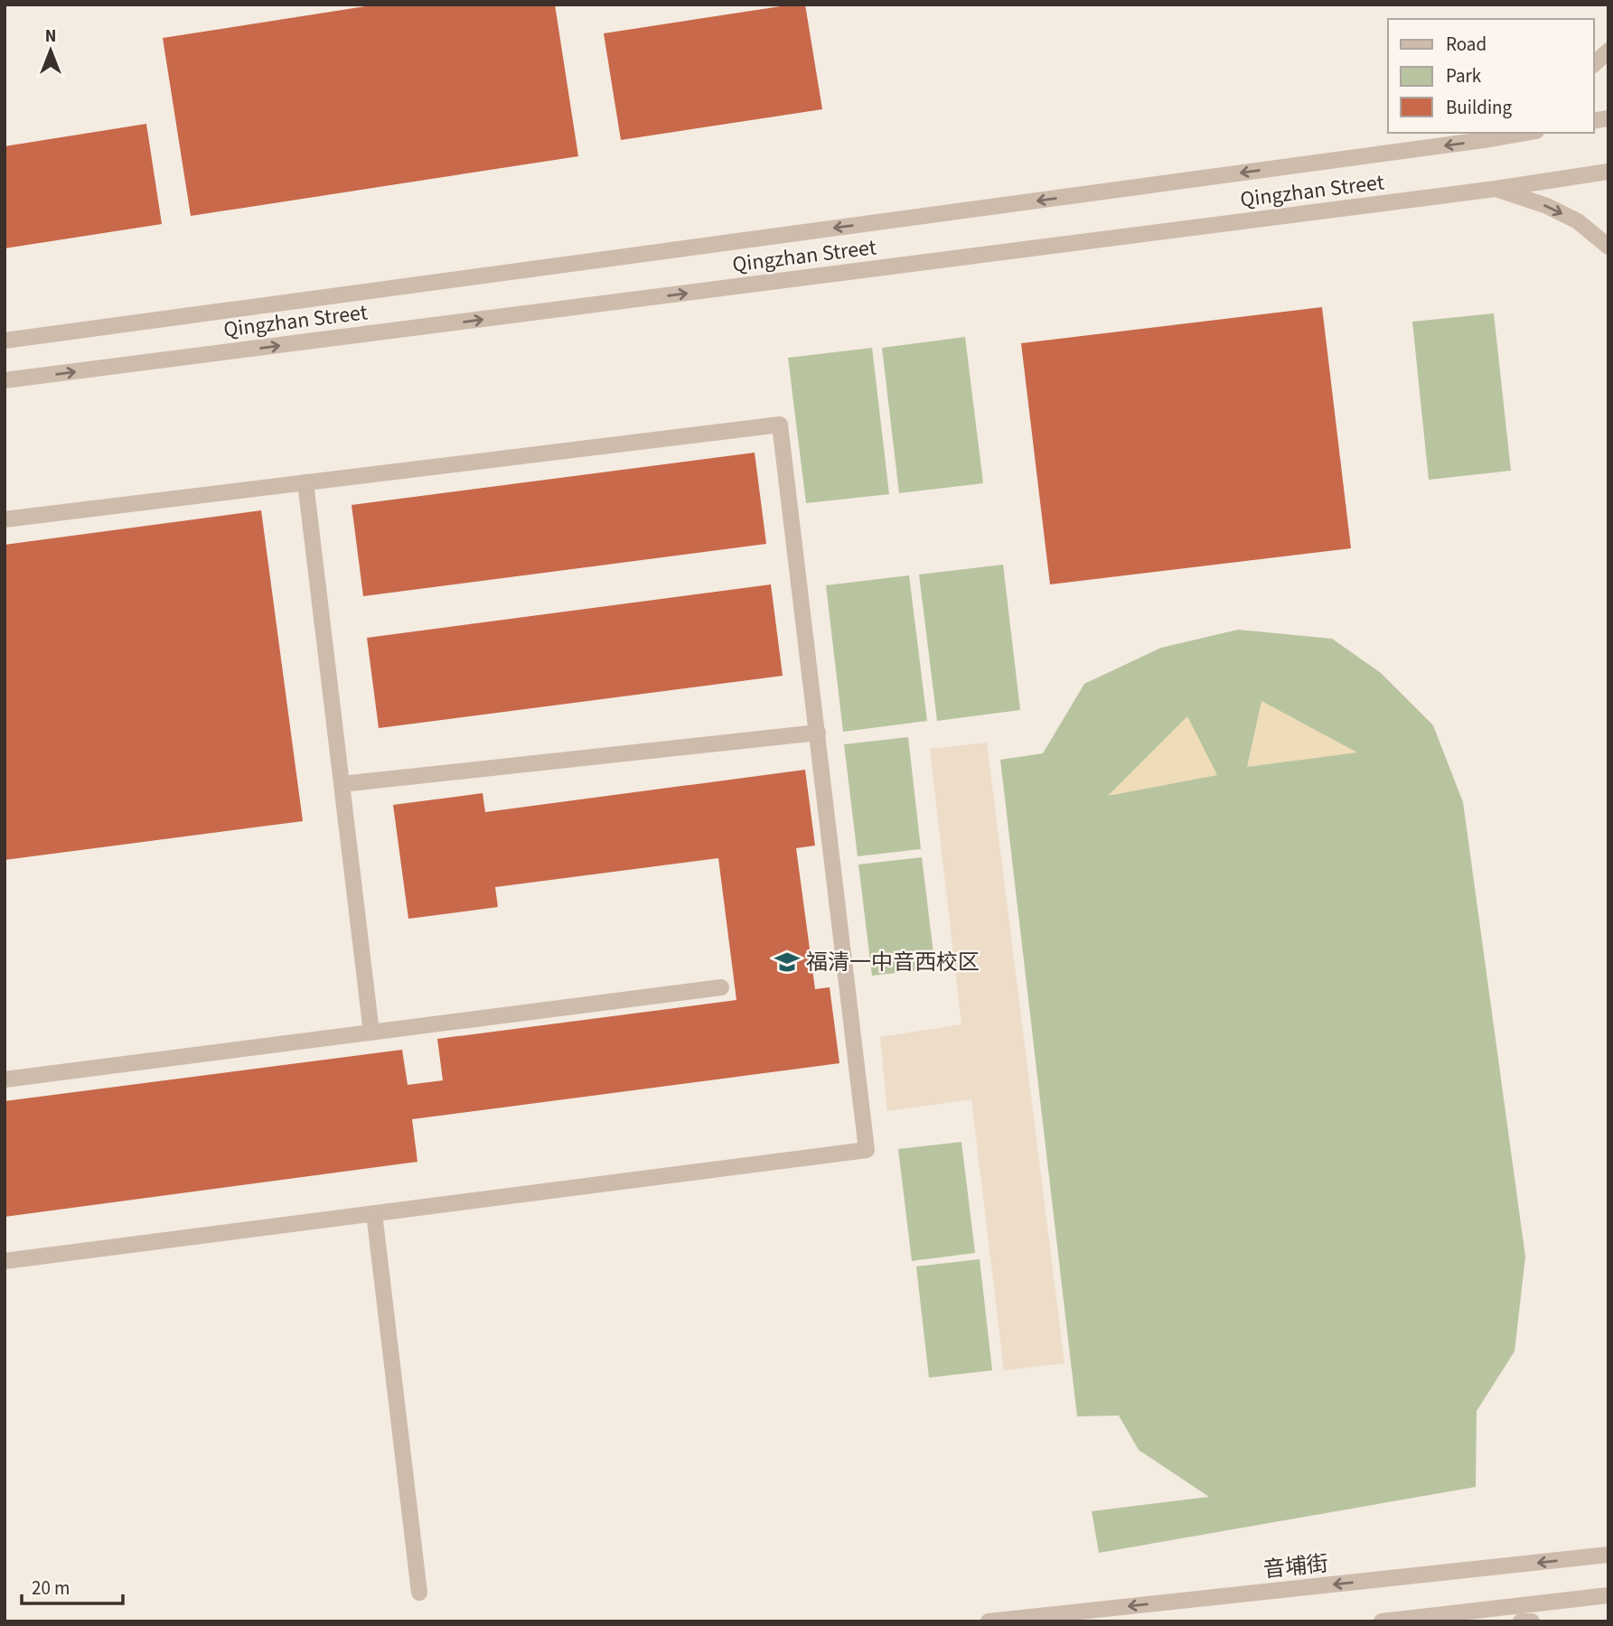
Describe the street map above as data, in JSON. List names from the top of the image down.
{
  "streets": {
    "street": ["Qingzhan Street", "音埔街"]
  },
  "places": {
    "school or university": ["福清一中音西校区"]
  },
  "legend": ["Road", "Park", "Building"],
  "scale_bar": "20 m",
  "north": "top"
}
